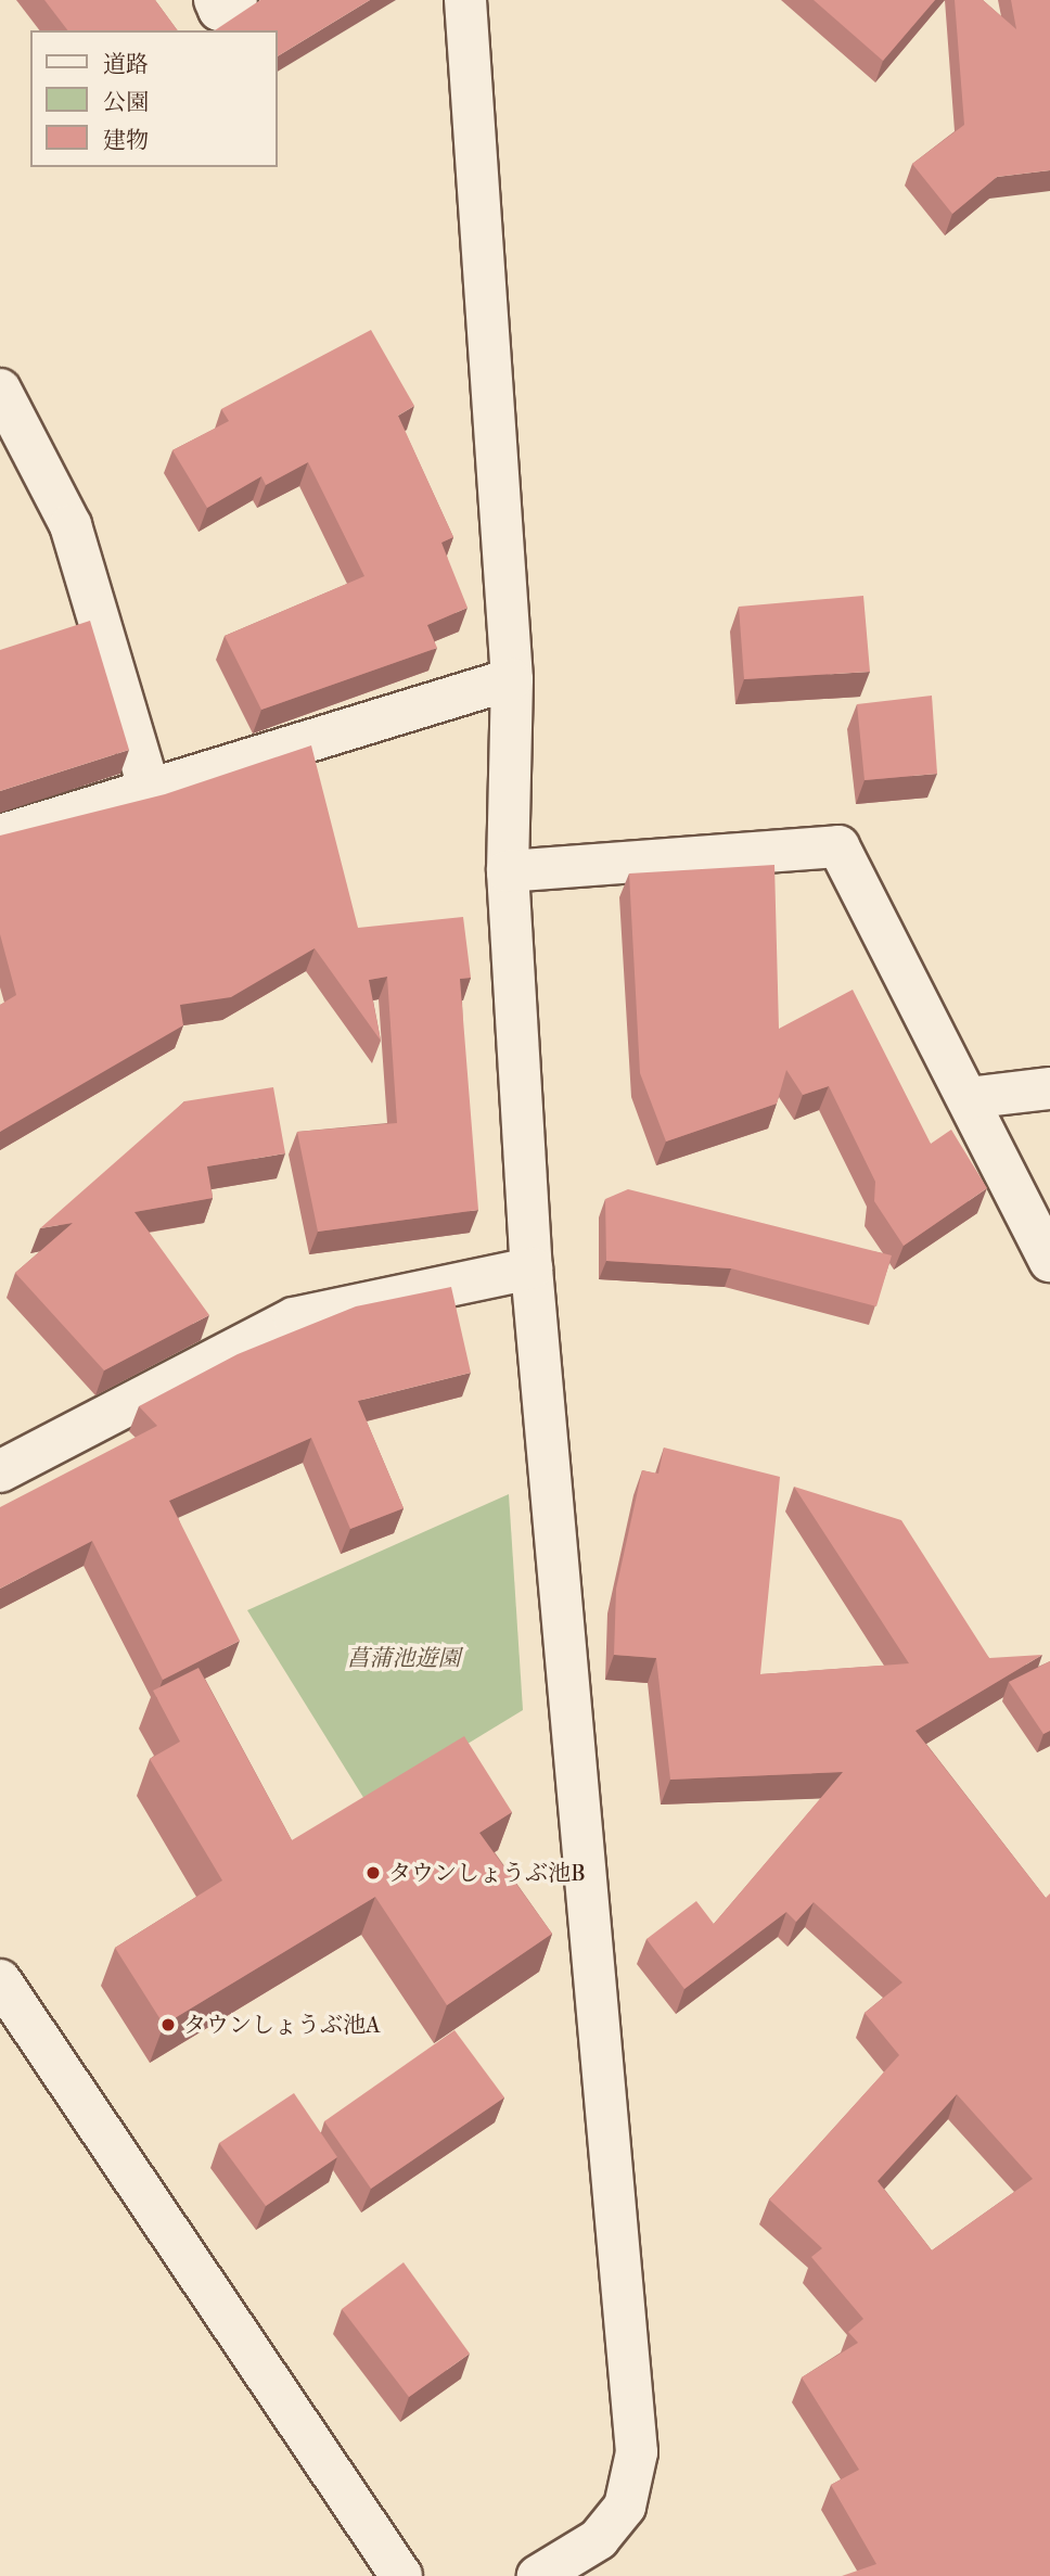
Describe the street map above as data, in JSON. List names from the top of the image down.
{
  "parks": ["菖蒲池遊園"],
  "places": ["タウンしょうぶ池B", "タウンしょうぶ池A"],
  "legend": ["道路", "公園", "建物"]
}
